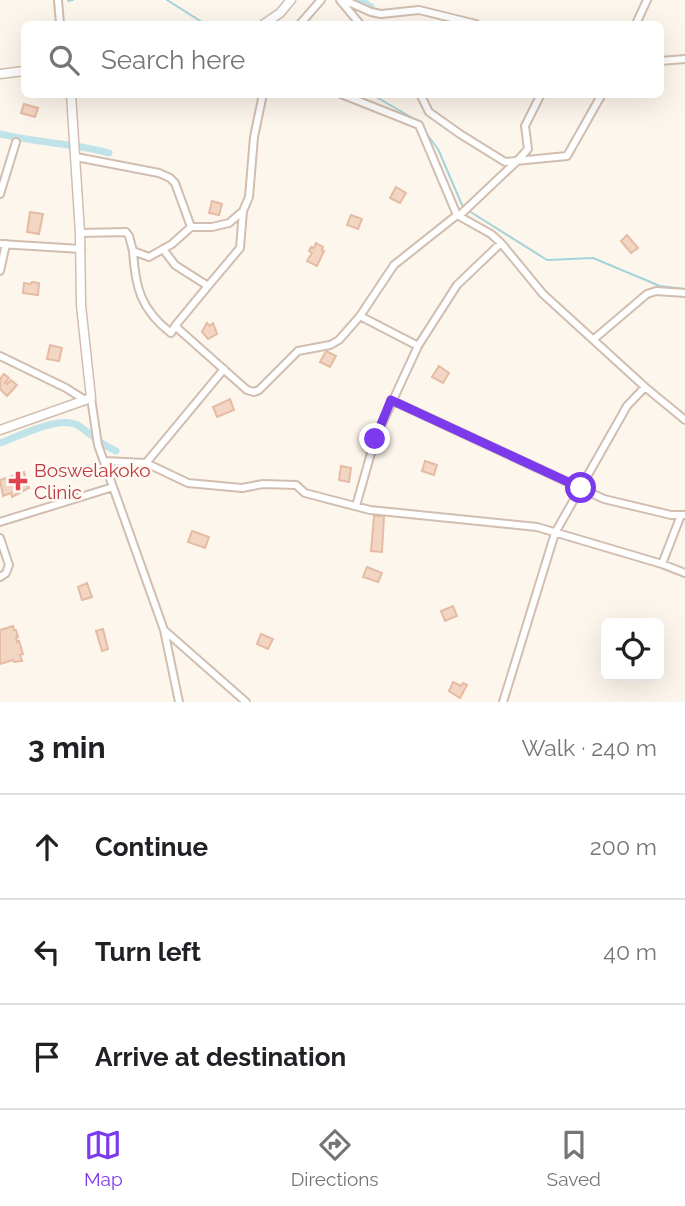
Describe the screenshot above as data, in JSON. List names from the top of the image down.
{
  "places": {
    "health": ["Boswelakoko Clinic"]
  },
  "page": {
    "search": "Search here",
    "heading": ["3 min", "Walk · 240 m"],
    "list": [
      ["Continue", "200 m"],
      ["Turn left", "40 m"],
      "Arrive at destination"
    ],
    "nav": ["Map", "Directions", "Saved"]
  }
}
